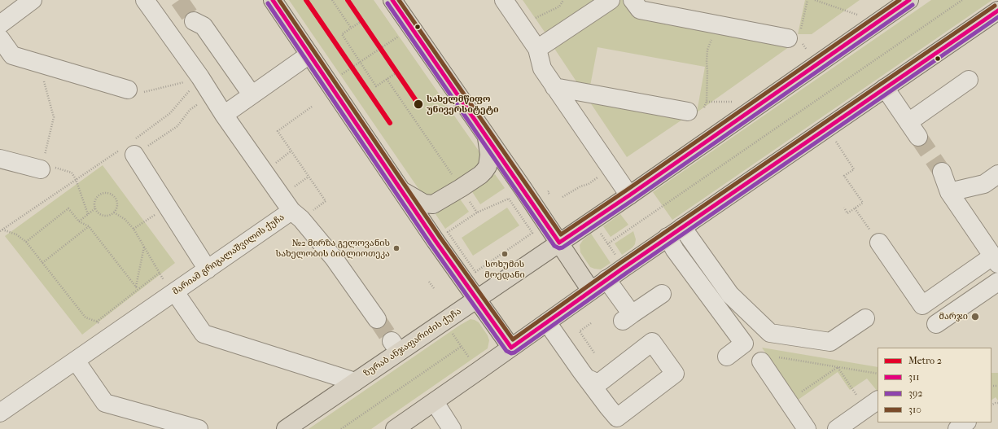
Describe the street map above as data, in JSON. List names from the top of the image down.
{
  "streets": {
    "main road": ["ზურაბ ანჯაფარიძის ქუჩა"],
    "street": ["მარიამ გრიგალაშვილის ქუჩა"]
  },
  "places": [
    "სახელმწიფო უნივერსიტეტი",
    "№2 მირზა გელოვანის სახელობის ბიბლიოთეკა",
    "სოხუმის მოედანი",
    "მარჯი"
  ],
  "lines": [
    "metro line 2",
    "transit line 311",
    "transit line 310",
    "transit line 392"
  ],
  "legend": [
    "Metro 2",
    "311",
    "392",
    "310"
  ]
}
